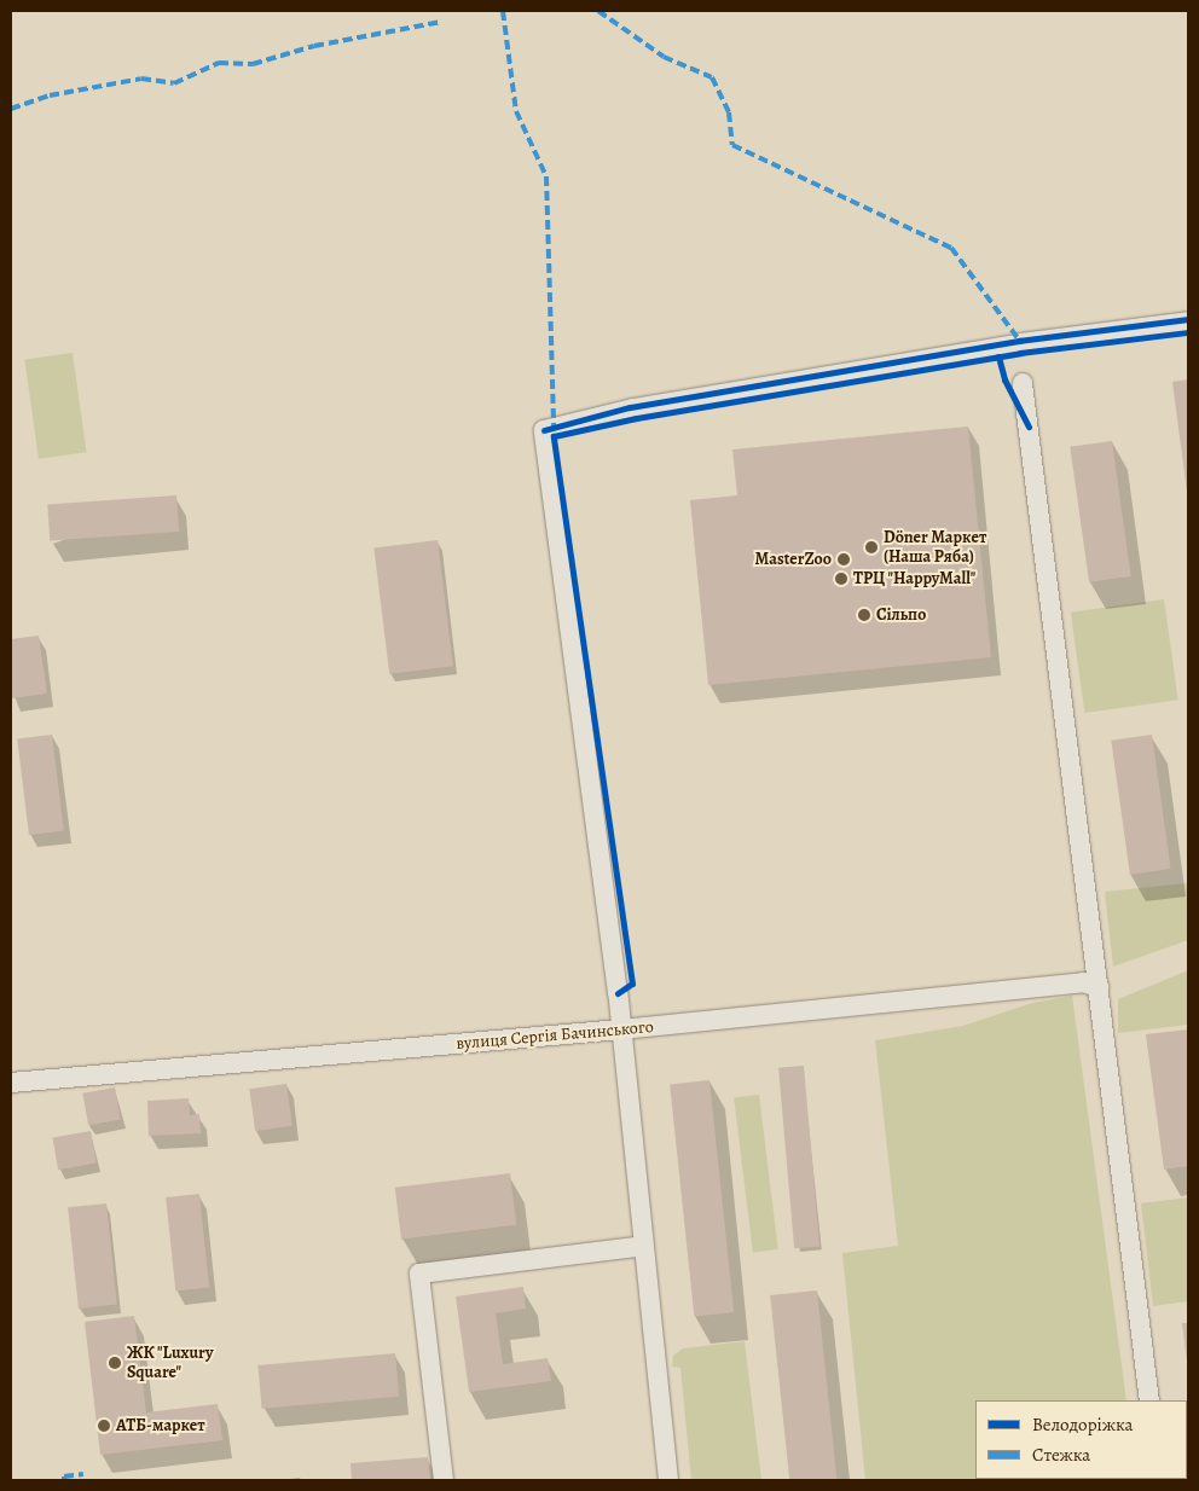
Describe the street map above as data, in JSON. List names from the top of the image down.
{
  "streets": {
    "street": ["вулиця Сергія Бачинського"]
  },
  "places": [
    "Döner Maркет (Наша Ряба)",
    "MasterZoo",
    "ТРЦ \"HappyMall\"",
    "Сільпо",
    "ЖК \"Luxury Square\"",
    "АТБ-маркет"
  ],
  "legend": ["Велодоріжка", "Стежка"]
}
